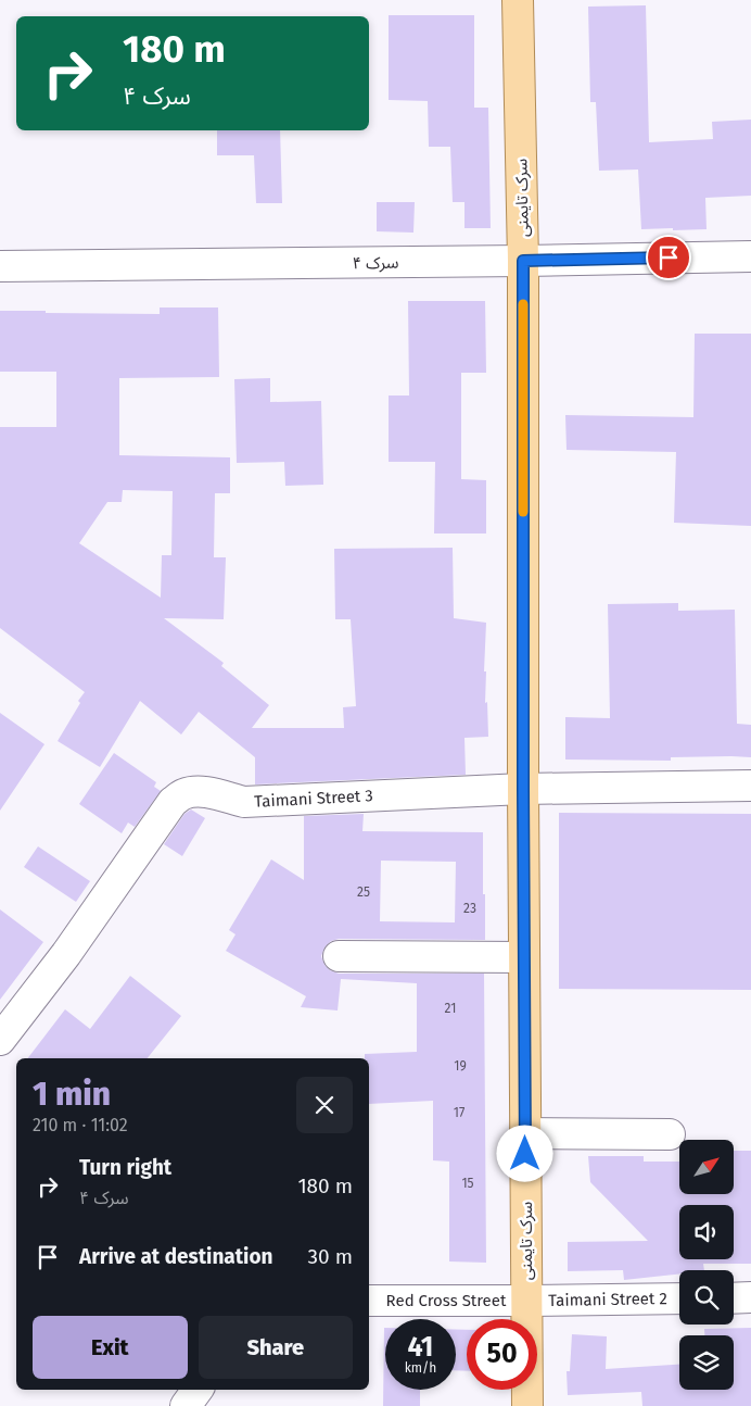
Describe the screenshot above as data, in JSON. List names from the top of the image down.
{
  "streets": {
    "main road": ["سرک تایمنی"],
    "street": [
      "سرک ۴",
      "Taimani Street 3",
      "Taimani Street 2",
      "Red Cross Street"
    ]
  },
  "crossings": [
    ["سرک تایمنی", "سرک ۴"],
    ["سرک تایمنی", "Taimani Street 3"],
    ["سرک تایمنی", "Taimani Street 2"],
    ["سرک تایمنی", "Red Cross Street"],
    ["Taimani Street 2", "Red Cross Street"]
  ],
  "house_numbers": [
    "25",
    "23",
    "21",
    "19",
    "17",
    "15"
  ],
  "north": "top right",
  "page": {
    "turn": ["180 m", "سرک ۴"],
    "heading": ["1 min", "210 m · 11:02"],
    "list": [
      {
        "name": "Turn right",
        "note": "سرک ۴",
        "value": "180 m"
      },
      {
        "name": "Arrive at destination",
        "value": "30 m"
      }
    ],
    "buttons": ["Exit", "Share"],
    "speed": "41 km/h",
    "limit": "50"
  }
}
